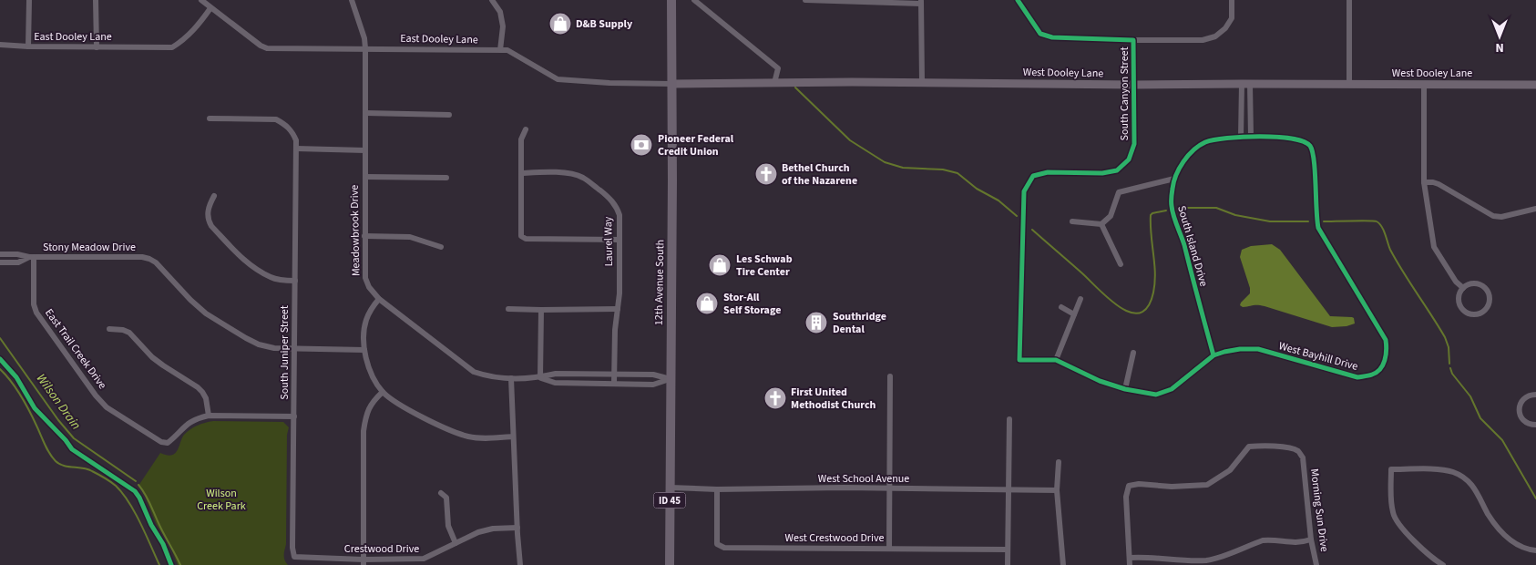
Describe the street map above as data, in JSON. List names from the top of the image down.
{
  "streets": {
    "main road": ["12th Avenue South", "ID 45"],
    "street": [
      "East Dooley Lane",
      "West Dooley Lane",
      "South Canyon Street",
      "Meadowbrook Drive",
      "Laurel Way",
      "South Island Drive",
      "Stony Meadow Drive",
      "East Trail Creek Drive",
      "South Juniper Street",
      "West Bayhill Drive",
      "West School Avenue",
      "Morning Sun Drive",
      "West Crestwood Drive",
      "Crestwood Drive"
    ]
  },
  "crossings": [
    ["East Dooley Lane", "West Dooley Lane"],
    ["East Dooley Lane", "Meadowbrook Drive"],
    ["East Dooley Lane", "12th Avenue South"],
    ["West Dooley Lane", "South Canyon Street"],
    ["West Dooley Lane", "12th Avenue South"],
    ["South Canyon Street", "West Bayhill Drive"],
    ["Meadowbrook Drive", "Laurel Way"],
    ["Meadowbrook Drive", "12th Avenue South"],
    ["South Island Drive", "West Bayhill Drive"],
    ["Stony Meadow Drive", "East Trail Creek Drive"],
    ["Stony Meadow Drive", "South Juniper Street"],
    ["12th Avenue South", "West School Avenue"],
    ["East Trail Creek Drive", "South Juniper Street"],
    ["South Juniper Street", "Crestwood Drive"],
    ["West School Avenue", "West Crestwood Drive"]
  ],
  "water": ["Wilson Drain"],
  "parks": ["Wilson Creek Park"],
  "places": {
    "shop": ["D&B Supply", "Les Schwab Tire Center", "Stor-All Self Storage"],
    "bank": ["Pioneer Federal Credit Union"],
    "church": ["Bethel Church of the Nazarene", "First United Methodist Church"],
    "building": ["Southridge Dental"]
  },
  "north": "bottom"
}
